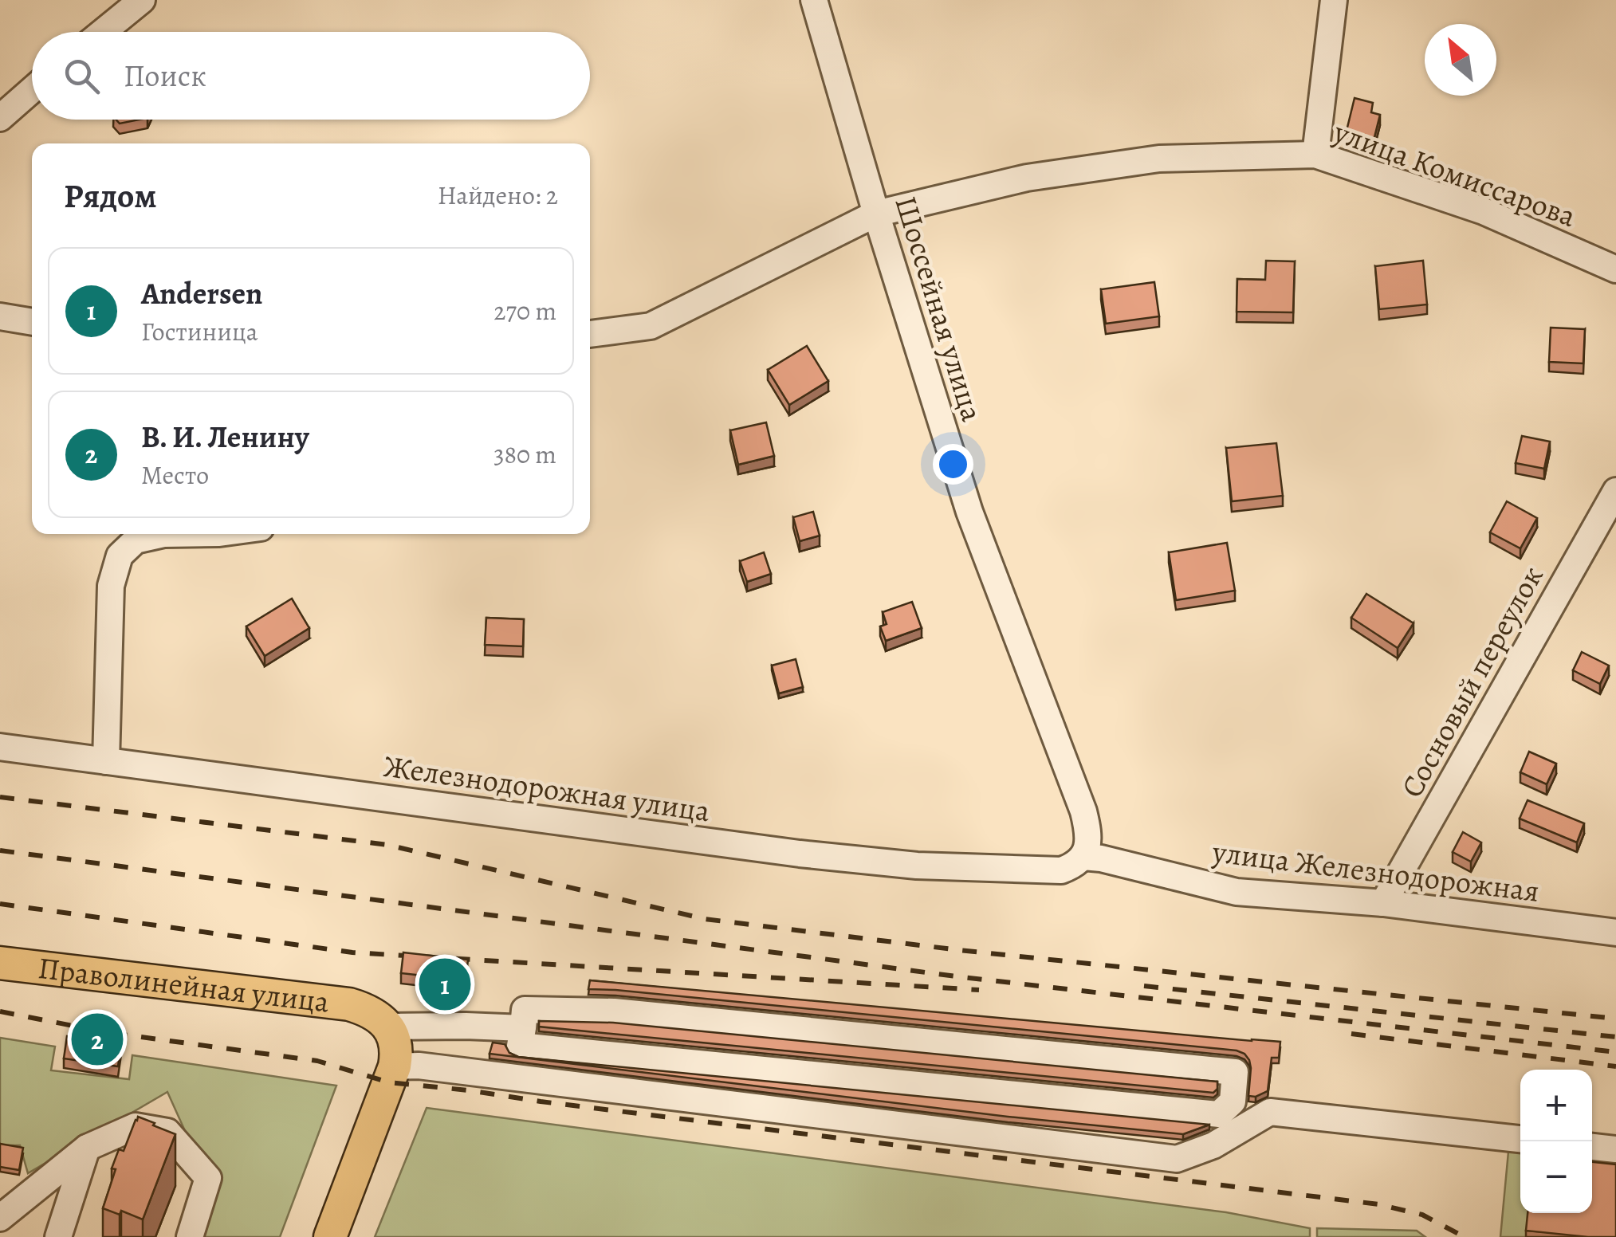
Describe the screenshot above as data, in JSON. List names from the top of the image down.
{
  "streets": {
    "main road": ["Праволинейная улица"],
    "street": [
      "улица Комиссарова",
      "Шоссейная улица",
      "Сосновый переулок",
      "Железнодорожная улица",
      "улица Железнодорожная"
    ]
  },
  "crossings": [
    ["улица Комиссарова", "Шоссейная улица"],
    ["Шоссейная улица", "Железнодорожная улица"],
    ["Шоссейная улица", "улица Железнодорожная"],
    ["Сосновый переулок", "улица Железнодорожная"],
    ["Железнодорожная улица", "улица Железнодорожная"]
  ],
  "north": "top left",
  "page": {
    "search": "Поиск",
    "heading": ["Рядом", "Найдено: 2"],
    "list": [
      {
        "mark": "1",
        "name": "Andersen",
        "note": "Гостиница",
        "value": "270 m"
      },
      {
        "mark": "2",
        "name": "В. И. Ленину",
        "note": "Место",
        "value": "380 m"
      }
    ],
    "pins": ["1", "2"],
    "map_buttons": ["+", "−"]
  }
}
